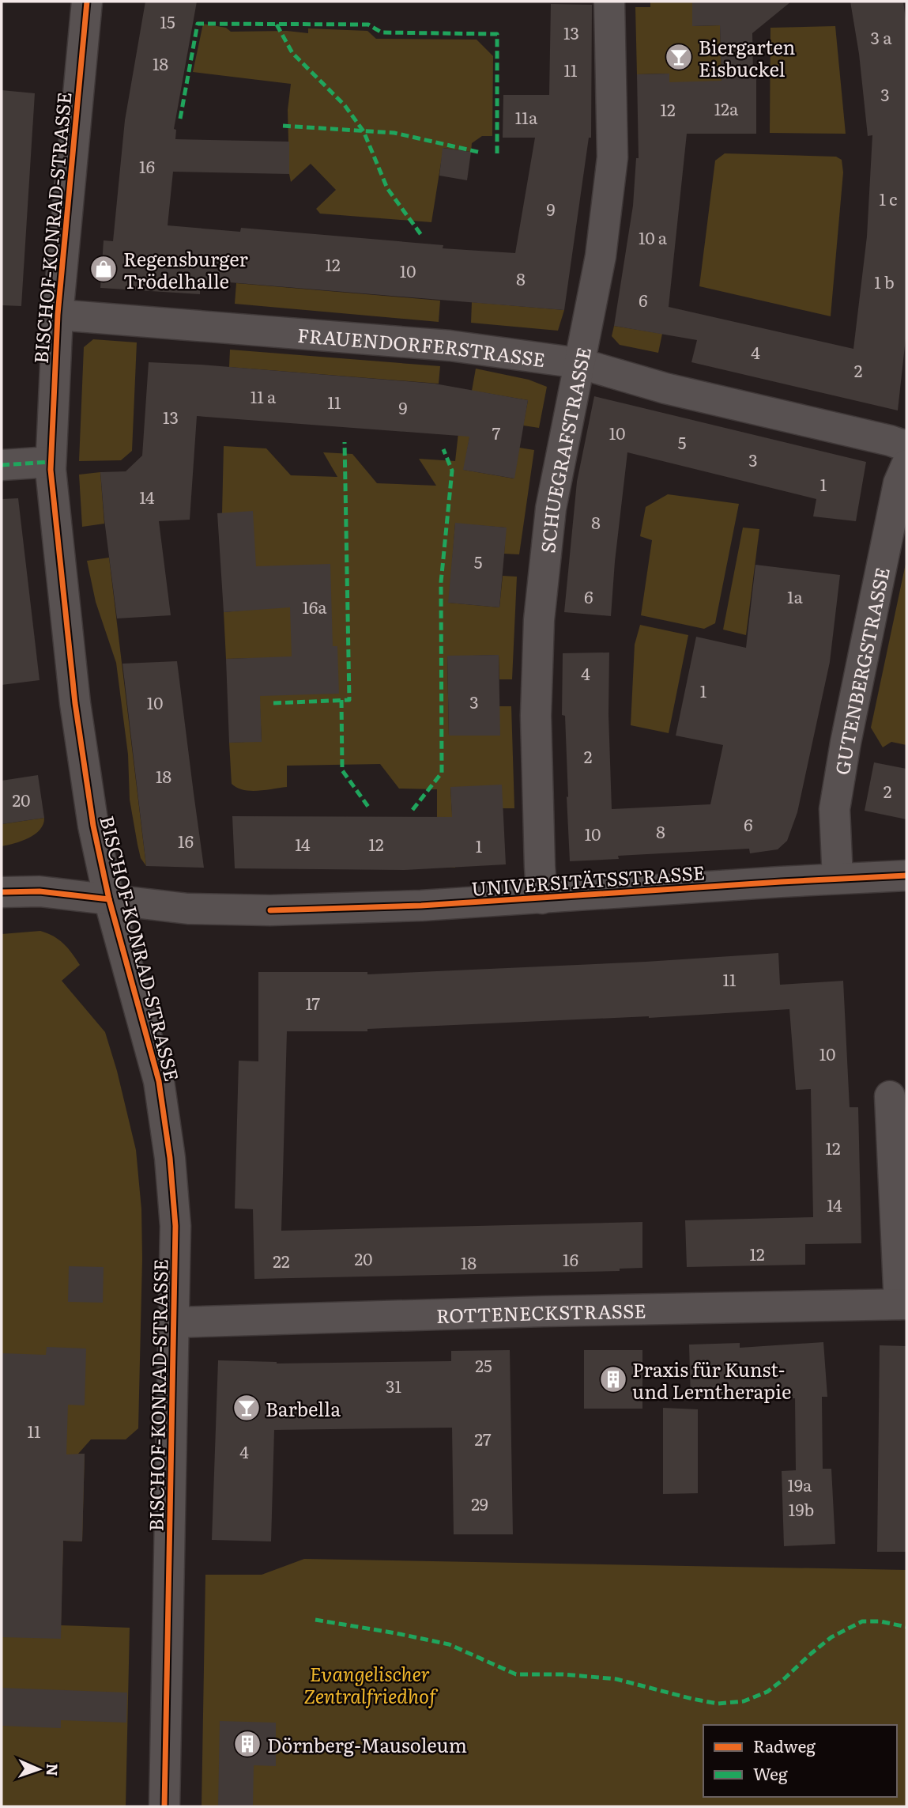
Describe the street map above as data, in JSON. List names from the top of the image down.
{
  "streets": {
    "street": [
      "BISCHOF-KONRAD-STRASSE",
      "FRAUENDORFERSTRASSE",
      "SCHUEGRAFSTRASSE",
      "GUTENBERGSTRASSE",
      "UNIVERSITÄTSSTRASSE",
      "ROTTENECKSTRASSE"
    ]
  },
  "crossings": [
    ["BISCHOF-KONRAD-STRASSE", "FRAUENDORFERSTRASSE"],
    ["BISCHOF-KONRAD-STRASSE", "UNIVERSITÄTSSTRASSE"],
    ["BISCHOF-KONRAD-STRASSE", "ROTTENECKSTRASSE"],
    ["FRAUENDORFERSTRASSE", "SCHUEGRAFSTRASSE"],
    ["SCHUEGRAFSTRASSE", "UNIVERSITÄTSSTRASSE"],
    ["GUTENBERGSTRASSE", "UNIVERSITÄTSSTRASSE"]
  ],
  "parks": ["Evangelischer Zentralfriedhof"],
  "places": {
    "bar": ["Biergarten Eisbuckel", "Barbella"],
    "shop": ["Regensburger Trödelhalle"],
    "building": ["Praxis für Kunst- und Lerntherapie", "Dörnberg-Mausoleum"]
  },
  "house_numbers": [
    "15",
    "13",
    "3 a",
    "18",
    "11",
    "3",
    "12a",
    "12",
    "11a",
    "16",
    "1 c",
    "9",
    "10 a",
    "12",
    "10",
    "8",
    "1 b",
    "6",
    "4",
    "2",
    "11 a",
    "11",
    "9",
    "13",
    "7",
    "10",
    "5",
    "3",
    "1",
    "14",
    "8",
    "5",
    "6",
    "1a",
    "16a",
    "4",
    "1",
    "3",
    "10",
    "2",
    "18",
    "2",
    "20",
    "6",
    "8",
    "10",
    "16",
    "14",
    "12",
    "1",
    "11",
    "17",
    "10",
    "12",
    "14",
    "12",
    "20",
    "16",
    "22",
    "18",
    "25",
    "31",
    "11",
    "27",
    "4",
    "19a",
    "29",
    "19b"
  ],
  "legend": ["Radweg", "Weg"],
  "north": "right"
}
